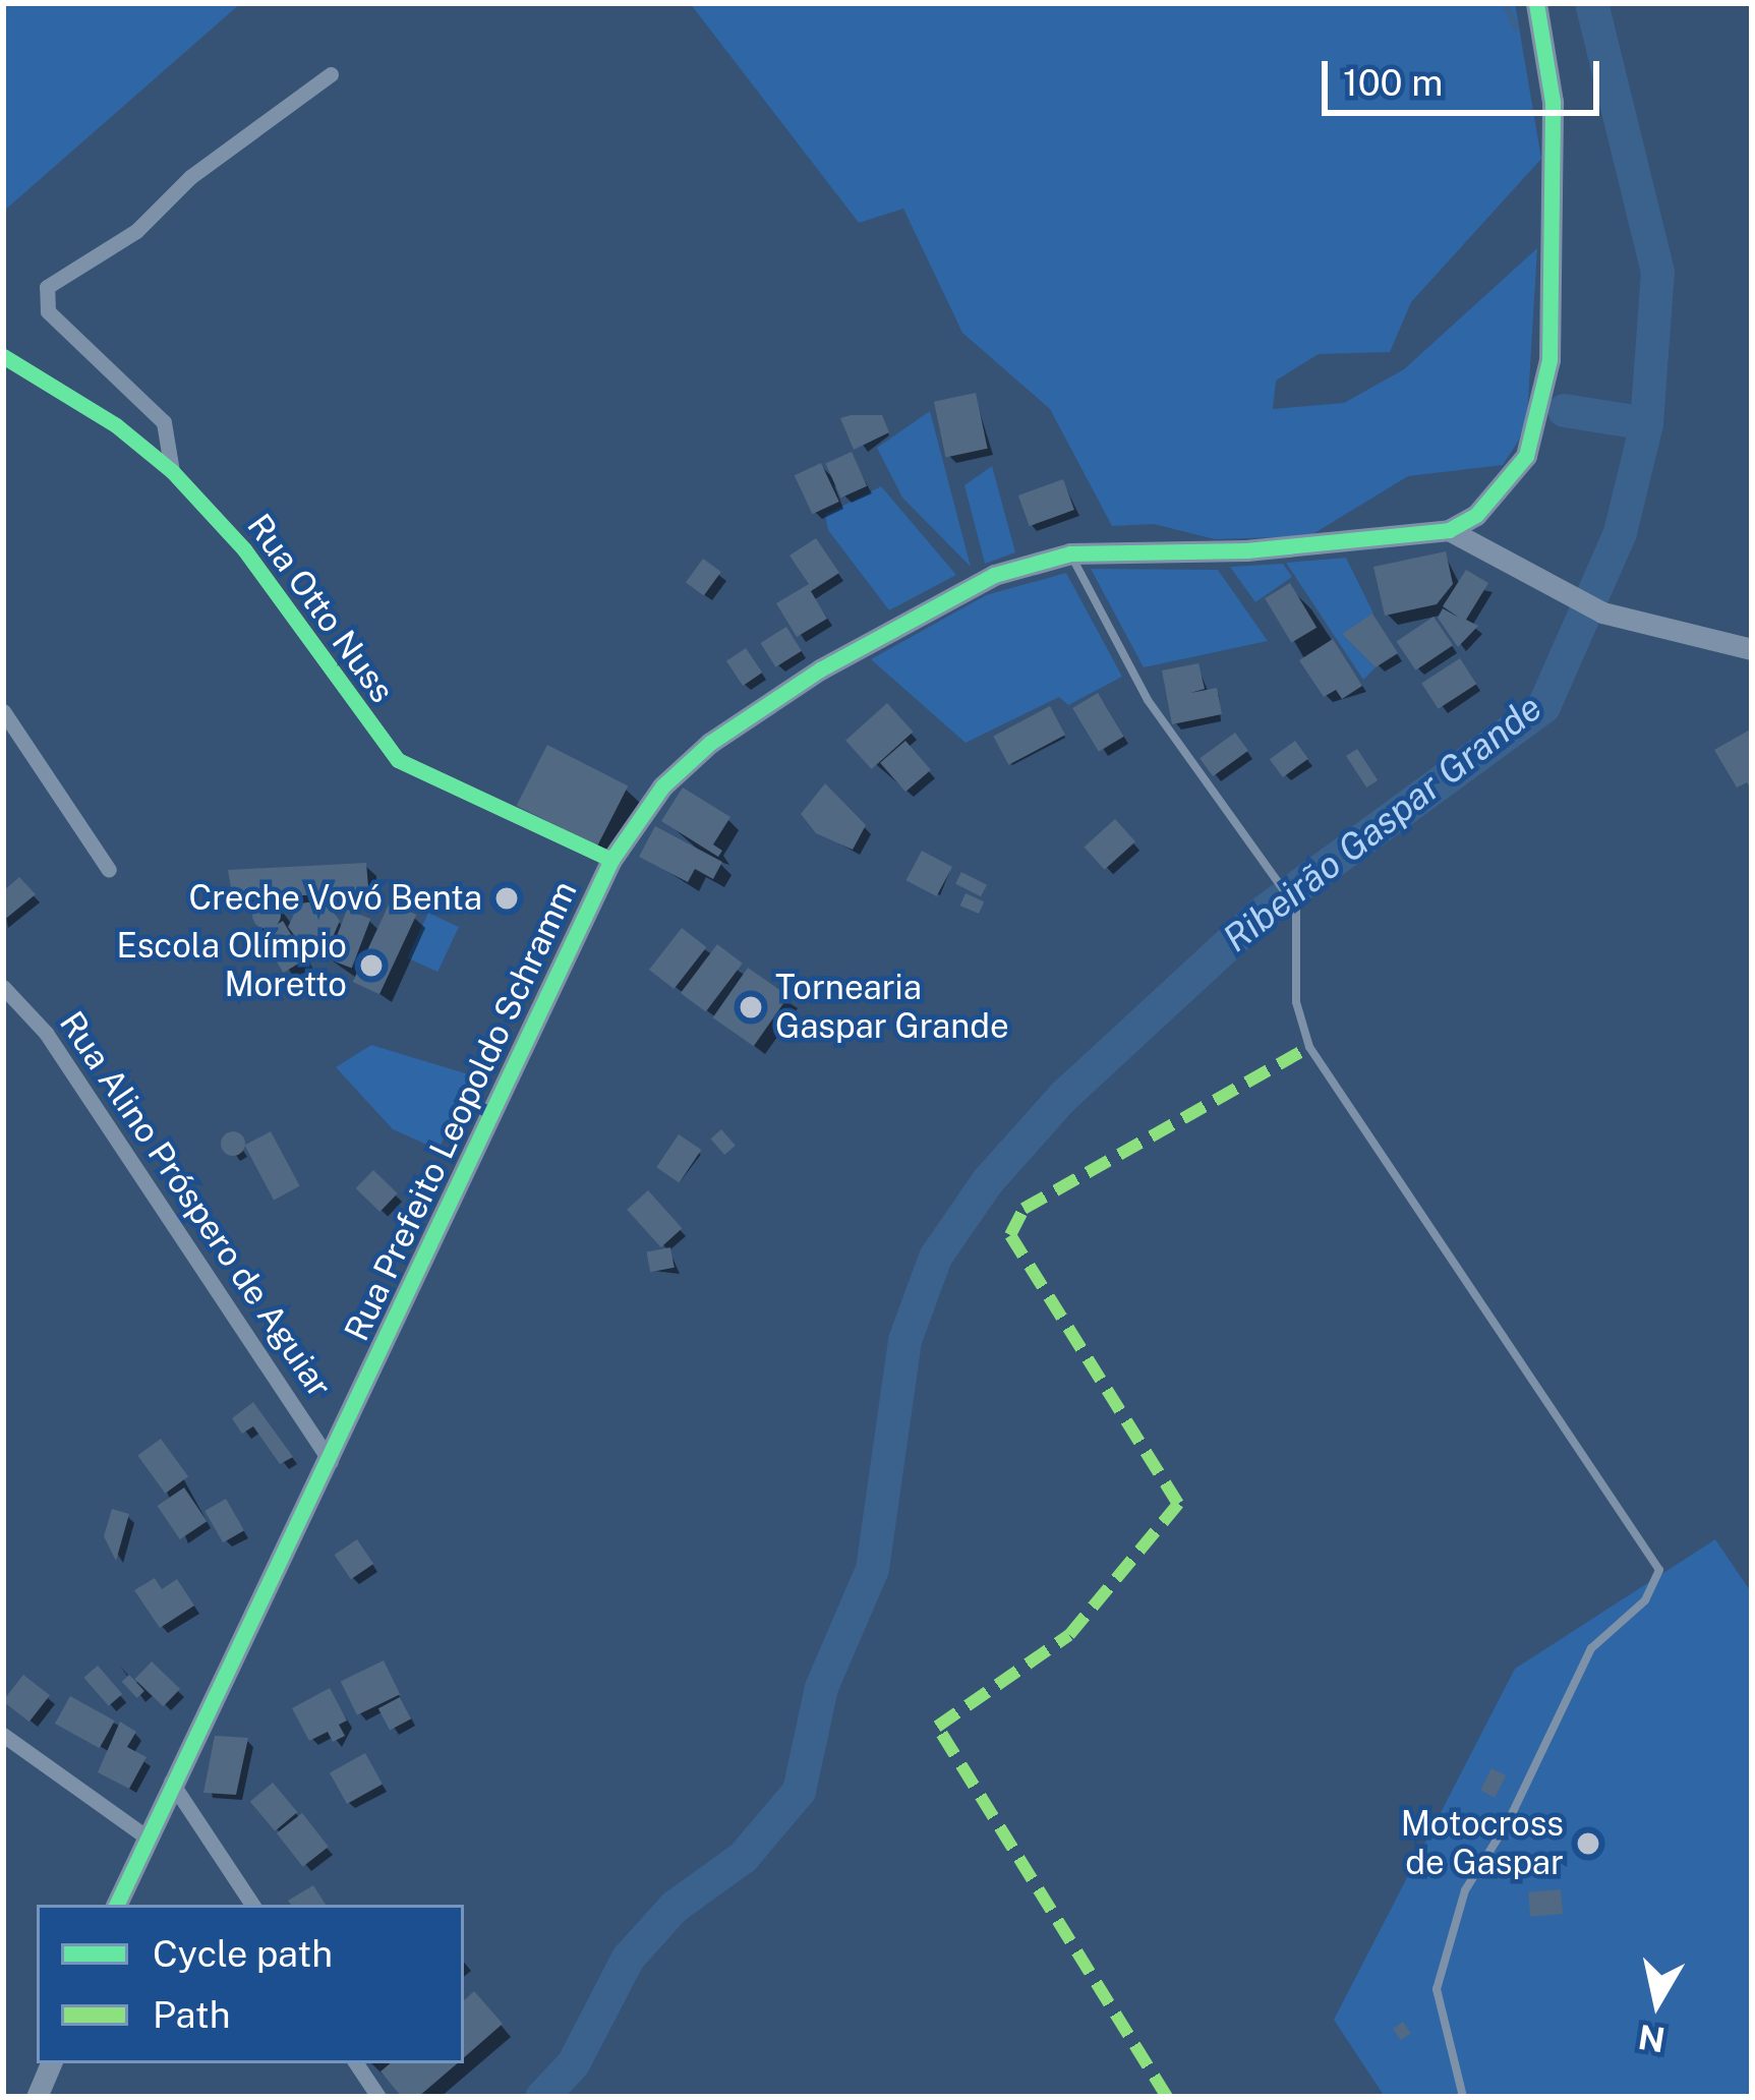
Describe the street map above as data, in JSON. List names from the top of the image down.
{
  "streets": {
    "street": ["Rua Otto Nuss", "Rua Prefeito Leopoldo Schramm", "Rua Alino Próspero de Aguiar"]
  },
  "crossings": [
    ["Rua Otto Nuss", "Rua Prefeito Leopoldo Schramm"],
    ["Rua Prefeito Leopoldo Schramm", "Rua Alino Próspero de Aguiar"]
  ],
  "water": ["Ribeirão Gaspar Grande"],
  "places": [
    "Creche Vovó Benta",
    "Escola Olímpio Moretto",
    "Tornearia Gaspar Grande",
    "Motocross de Gaspar"
  ],
  "legend": ["Cycle path", "Path"],
  "scale_bar": "100 m",
  "north": "bottom"
}
